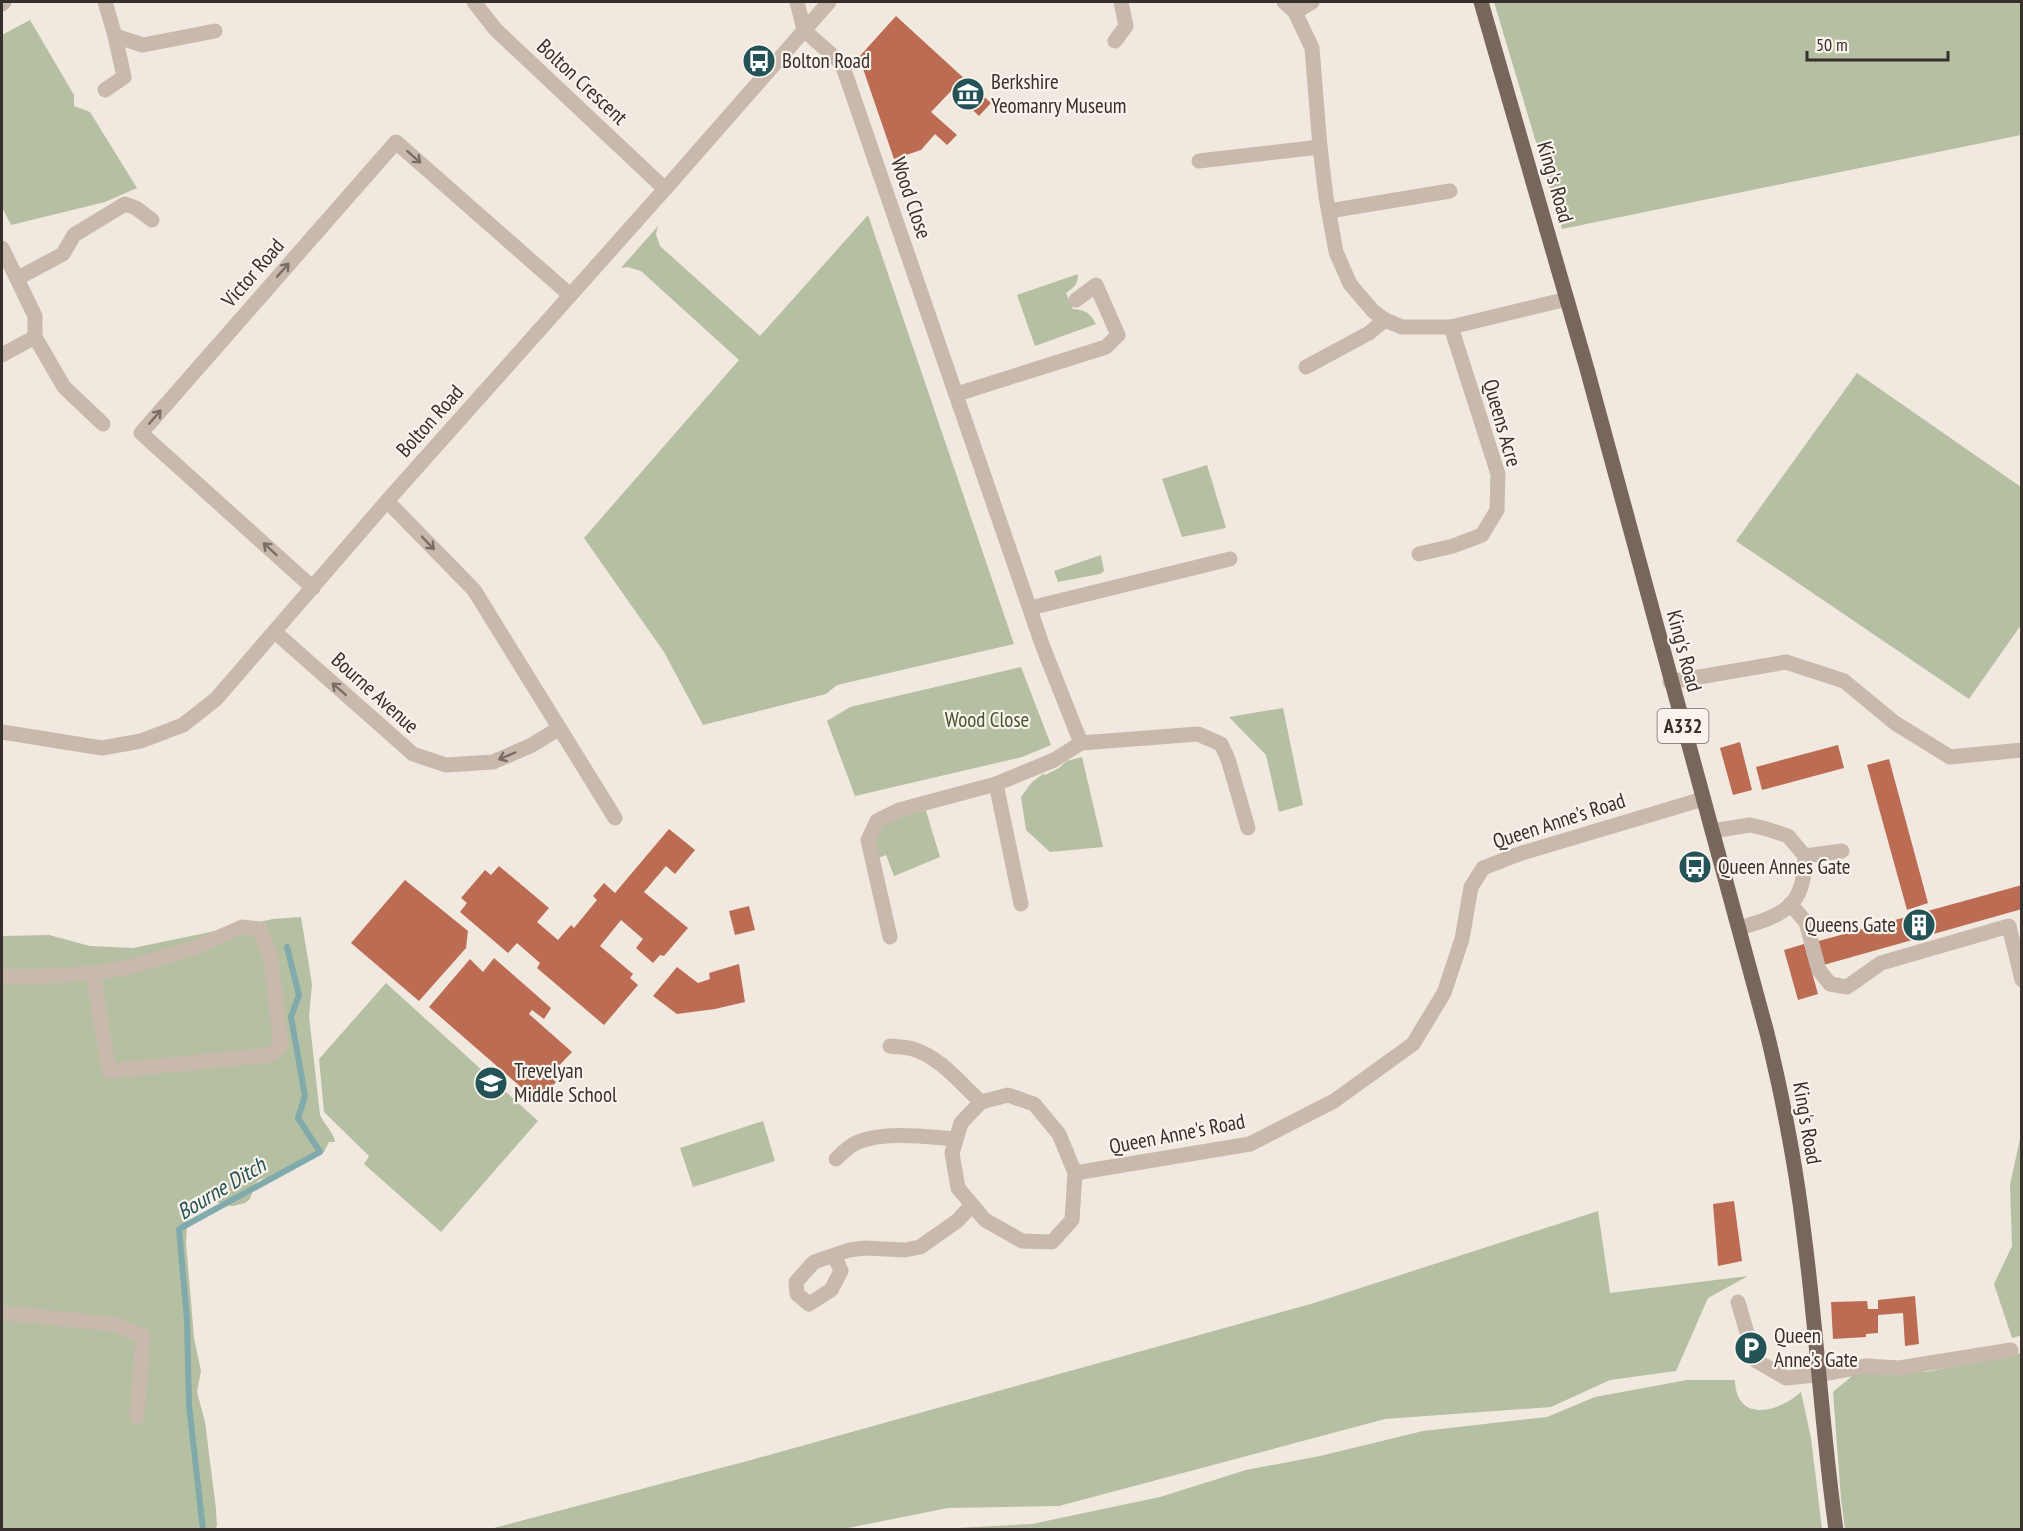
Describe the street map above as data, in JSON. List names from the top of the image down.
{
  "streets": {
    "main road": ["King's Road", "A332"],
    "street": [
      "Bolton Crescent",
      "Wood Close",
      "Victor Road",
      "Bolton Road",
      "Queens Acre",
      "Bourne Avenue",
      "Queen Anne's Road"
    ]
  },
  "crossings": [
    ["Bolton Crescent", "Bolton Road"],
    ["King's Road", "Queen Anne's Road"],
    ["Wood Close", "Bolton Road"],
    ["Victor Road", "Bolton Road"],
    ["Bolton Road", "Bourne Avenue"]
  ],
  "one_way": ["Bourne Avenue"],
  "water": ["Bourne Ditch"],
  "parks": ["Wood Close"],
  "places": {
    "bus stop": ["Bolton Road", "Queen Annes Gate"],
    "museum": ["Berkshire Yeomanry Museum"],
    "building": ["Queens Gate"],
    "school or university": ["Trevelyan Middle School"],
    "parking": ["Queen Anne's Gate"]
  },
  "scale_bar": "50 m"
}
